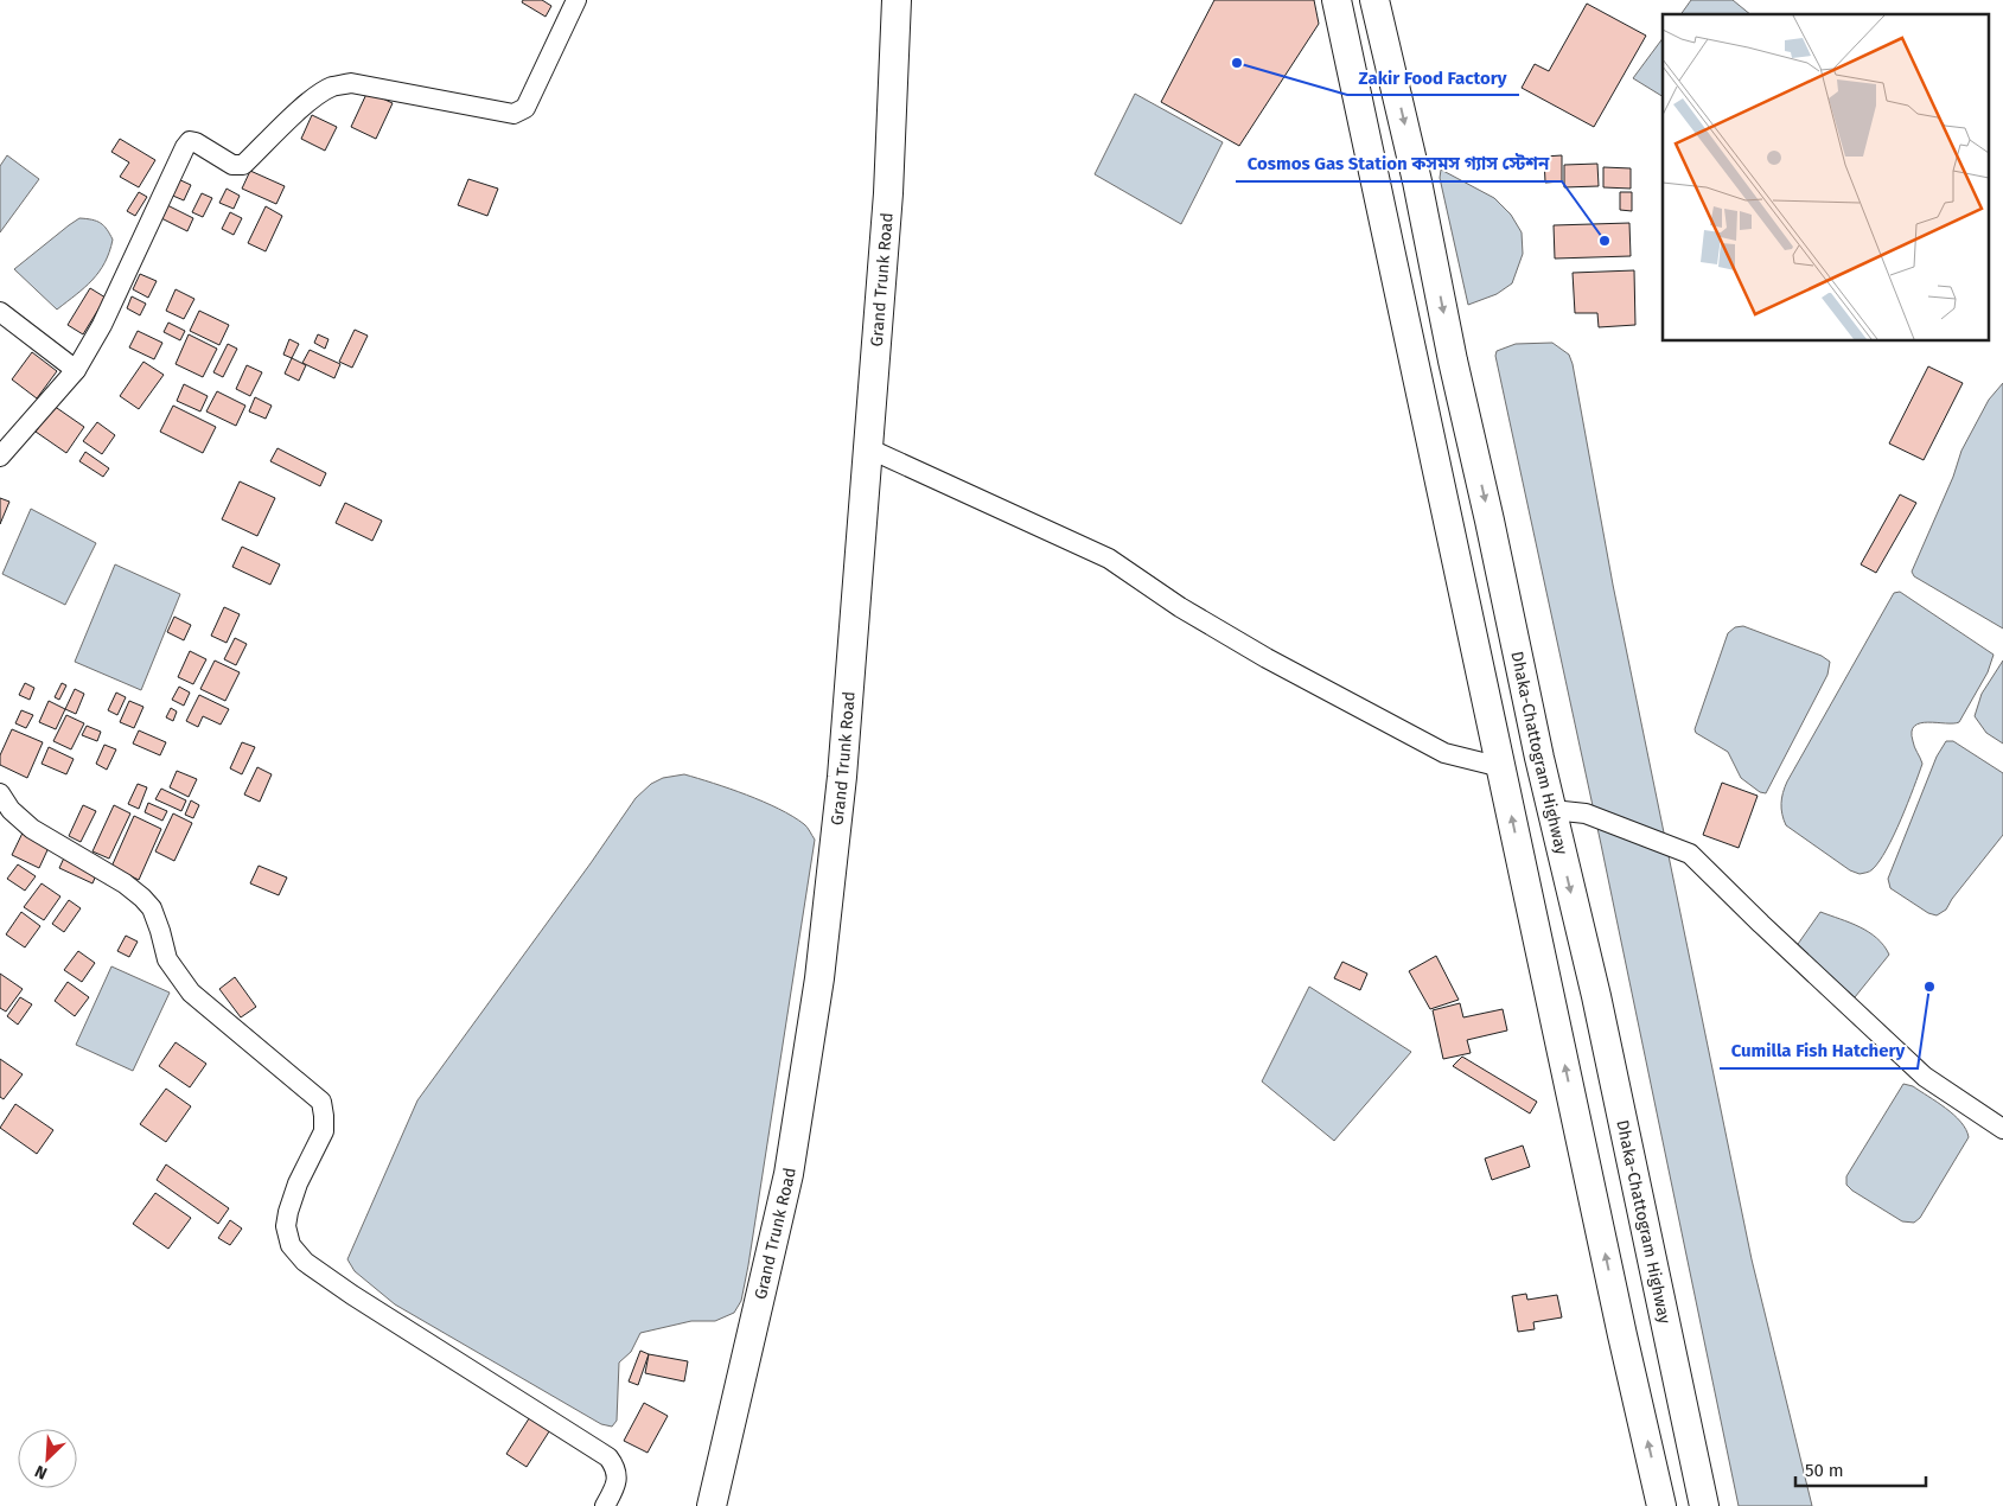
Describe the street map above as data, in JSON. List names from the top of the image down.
{
  "streets": {
    "highway": ["Grand Trunk Road", "Dhaka-Chattogram Highway"]
  },
  "places": ["Zakir Food Factory", "Cosmos Gas Station কসমস গ্যাস স্টেশন", "Cumilla Fish Hatchery"],
  "scale_bar": "50 m",
  "north": "bottom left"
}
